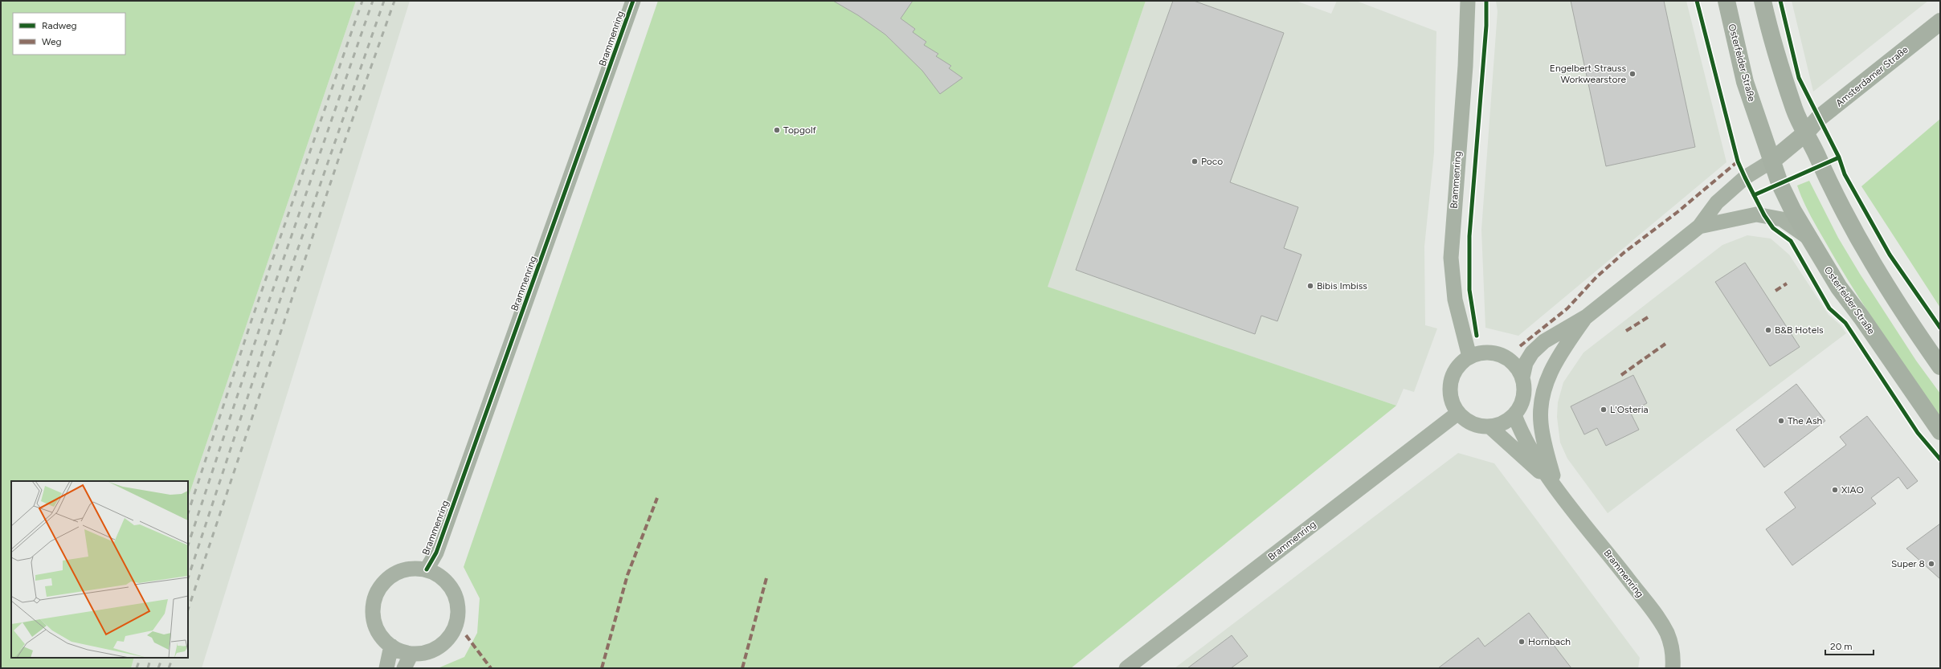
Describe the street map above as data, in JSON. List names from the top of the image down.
{
  "streets": {
    "main road": ["Osterfelder Straße", "Amsterdamer Straße"],
    "street": ["Brammenring"]
  },
  "crossings": [
    ["Brammenring", "Osterfelder Straße"]
  ],
  "places": [
    "Engelbert Strauss Workwearstore",
    "Topgolf",
    "Poco",
    "Bibis Imbiss",
    "B&B Hotels",
    "L'Osteria",
    "The Ash",
    "XIAO",
    "Super 8",
    "Hornbach"
  ],
  "legend": ["Radweg", "Weg"],
  "scale_bar": "20 m"
}
